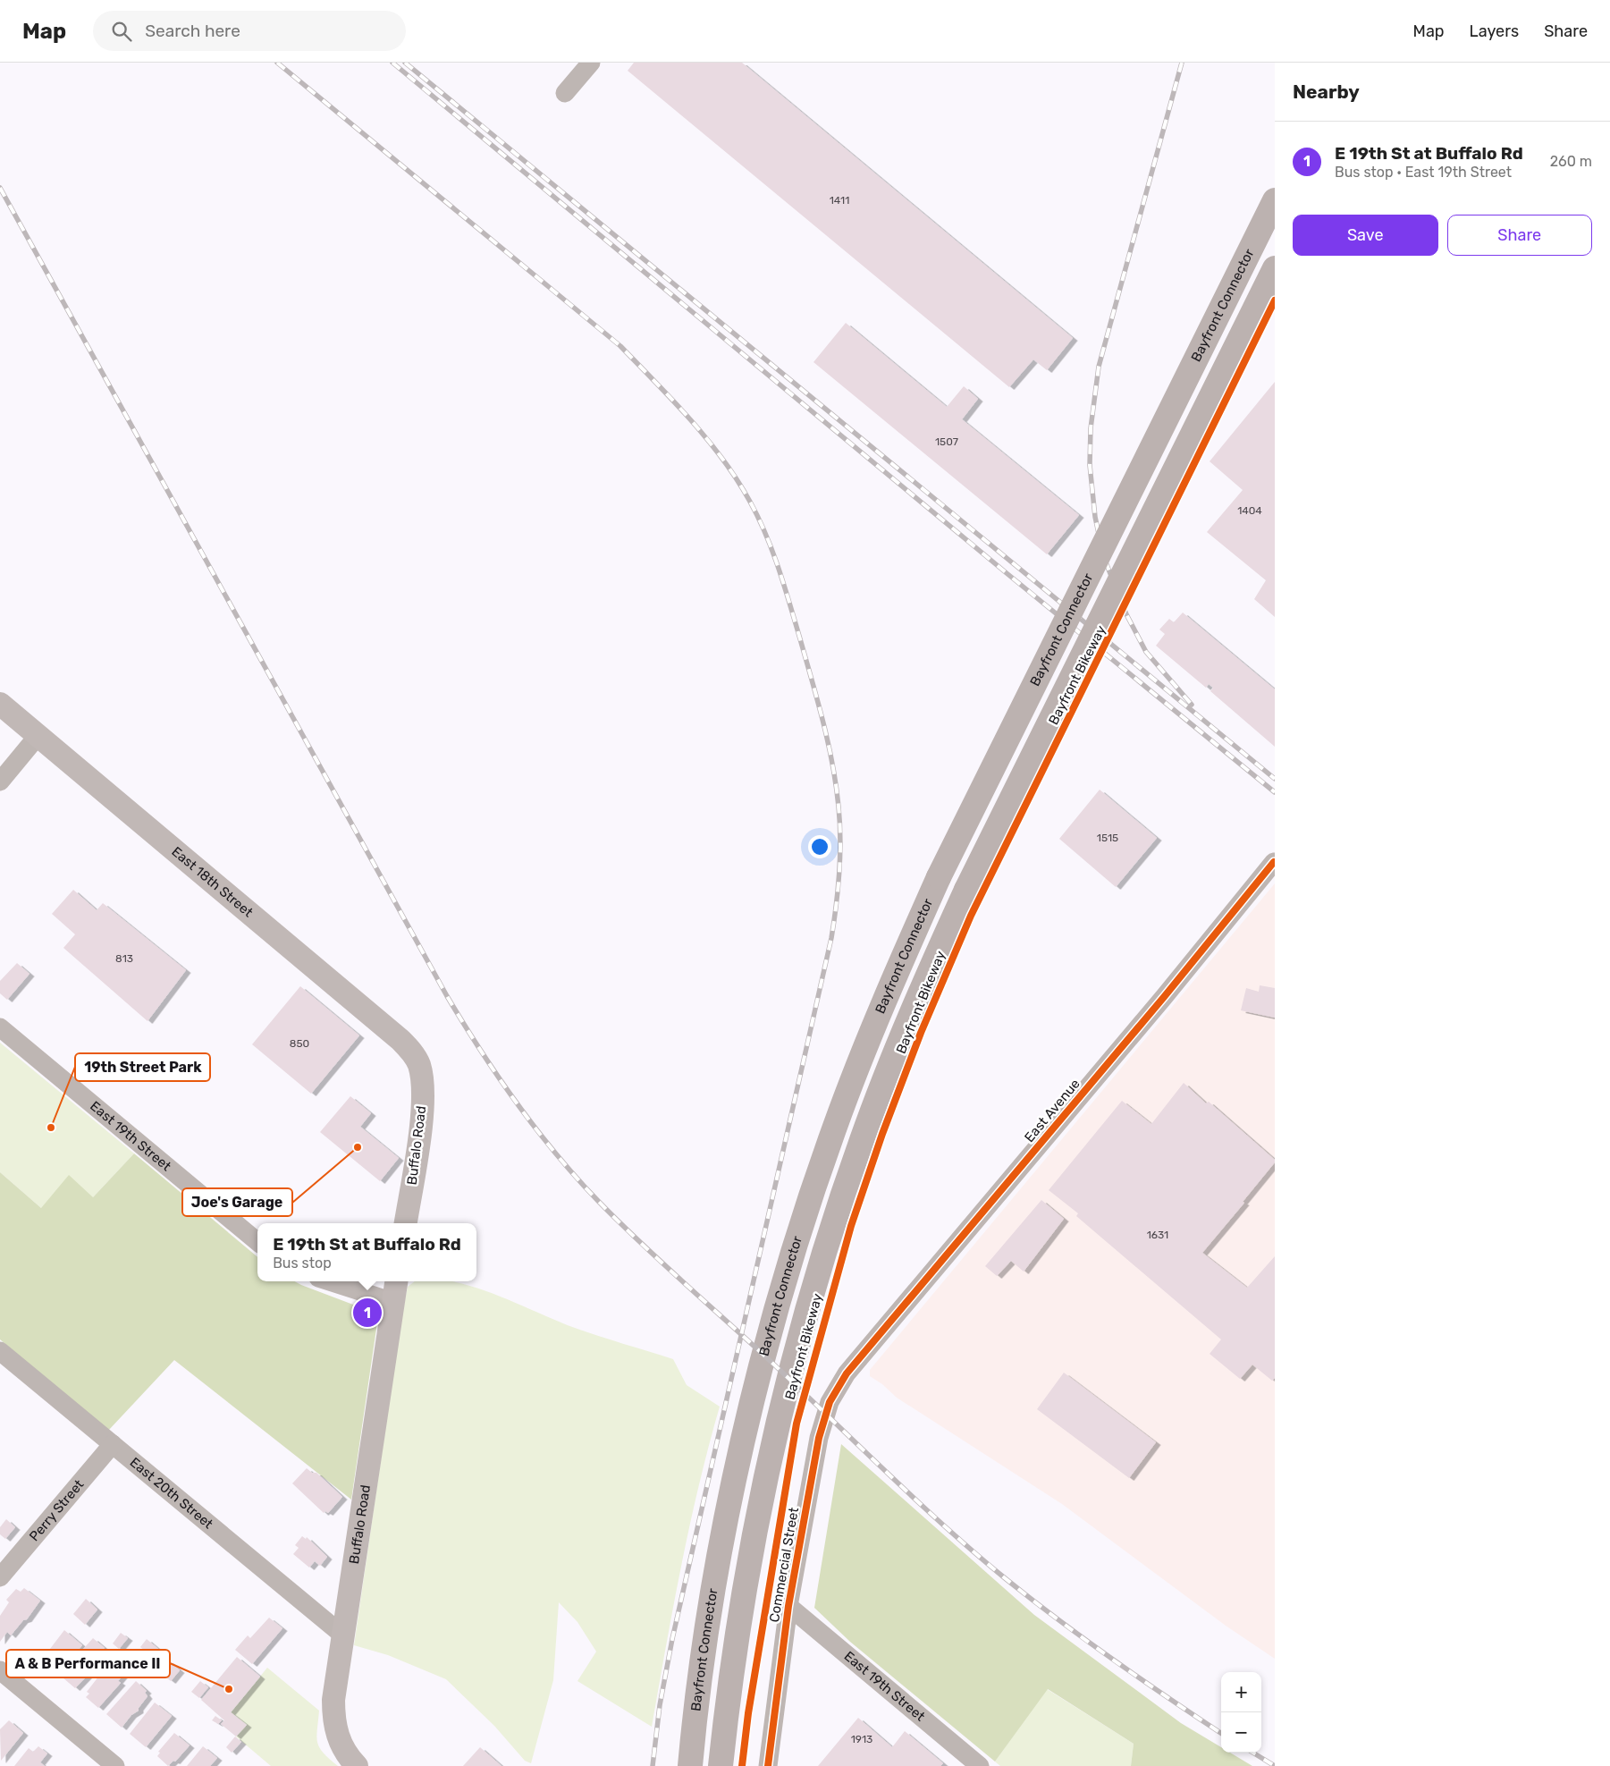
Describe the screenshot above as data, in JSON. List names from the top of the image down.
{
  "streets": {
    "highway": ["Bayfront Connector"],
    "main road": ["East 18th Street", "Buffalo Road"],
    "street": [
      "East Avenue",
      "East 19th Street",
      "East 20th Street",
      "Perry Street",
      "Commercial Street"
    ],
    "cycle path": ["Bayfront Bikeway"]
  },
  "crossings": [
    ["East 18th Street", "Buffalo Road"],
    ["East Avenue", "Commercial Street"],
    ["East 19th Street", "Commercial Street"],
    ["Buffalo Road", "East 20th Street"],
    ["East 20th Street", "Perry Street"]
  ],
  "places": ["19th Street Park", "Joe's Garage", "A & B Performance II"],
  "house_numbers": [
    "1411",
    "1507",
    "1404",
    "1515",
    "813",
    "850",
    "1631",
    "1913"
  ],
  "page": {
    "header": "Map",
    "search": "Search here",
    "nav": ["Map", "Layers", "Share"],
    "heading": "Nearby",
    "list": [
      {
        "mark": "1",
        "name": "E 19th St at Buffalo Rd",
        "note": "Bus stop · East 19th Street",
        "value": "260 m"
      }
    ],
    "buttons": ["Save", "Share"],
    "popup": ["E 19th St at Buffalo Rd", "Bus stop"],
    "pins": "1",
    "map_buttons": ["+", "−"]
  }
}
